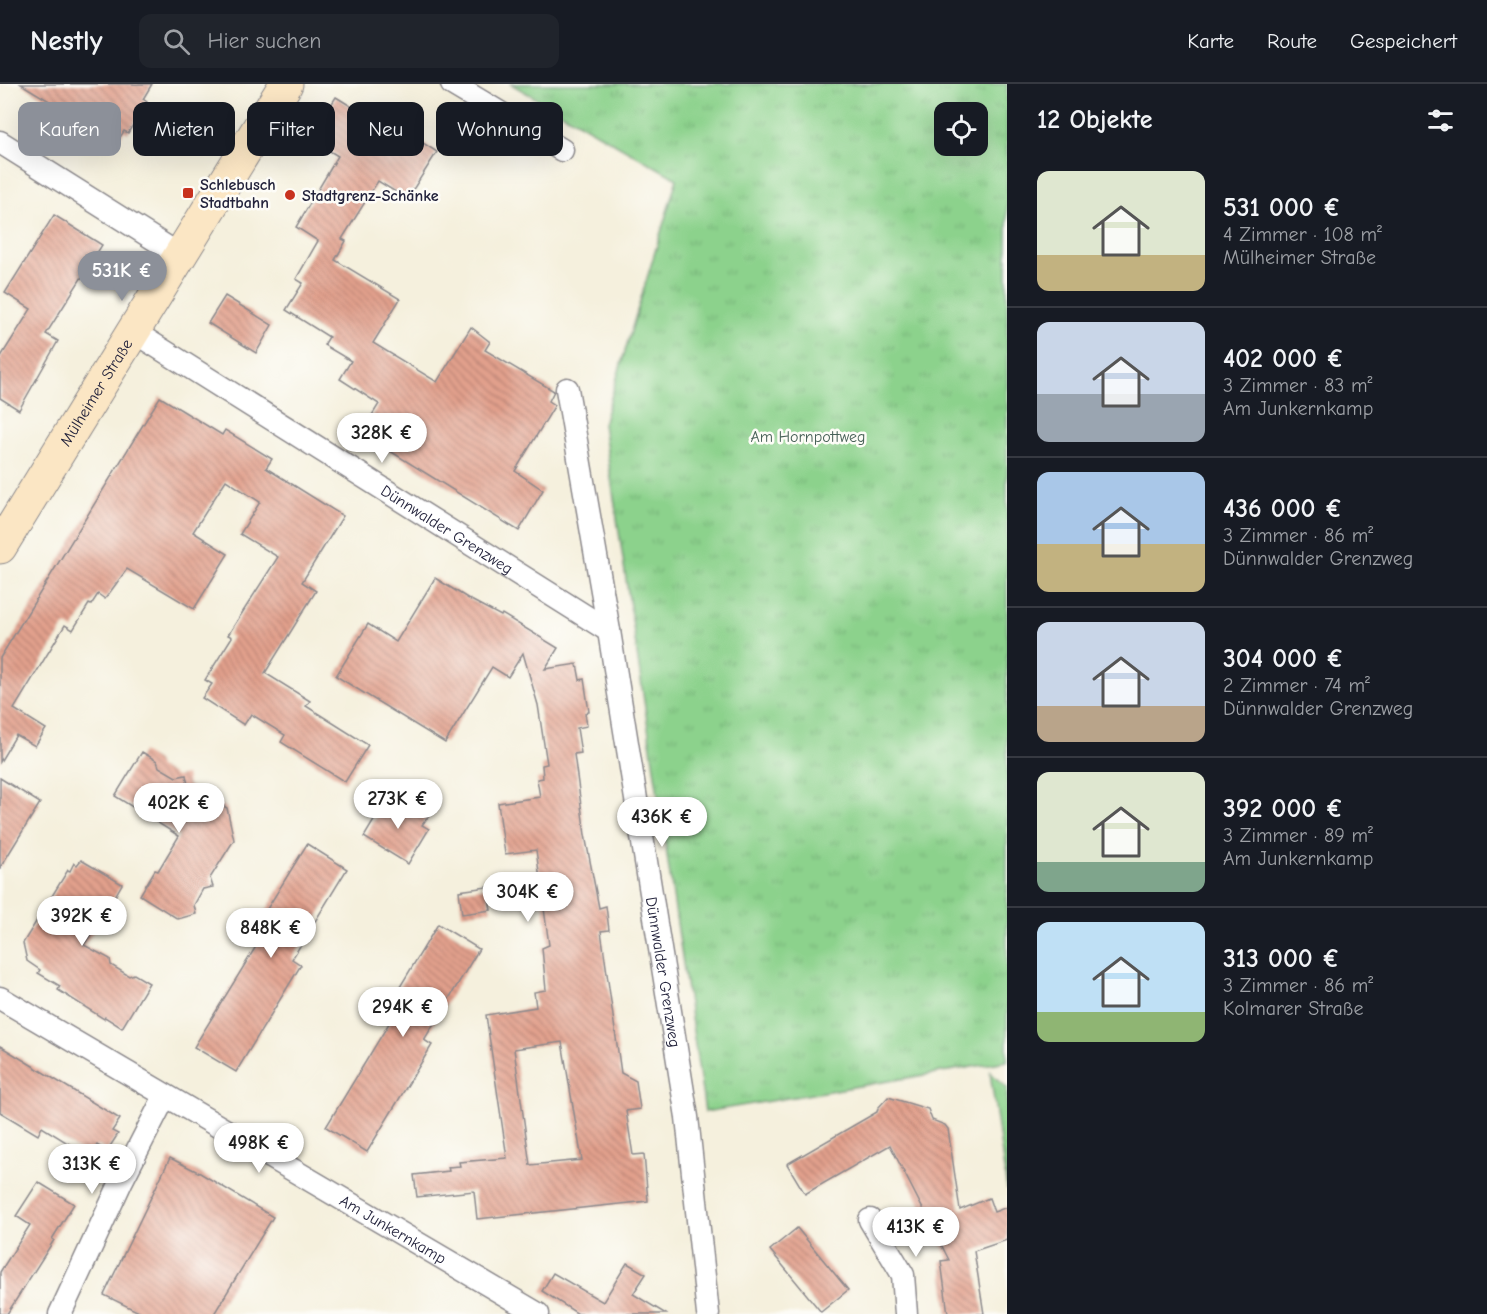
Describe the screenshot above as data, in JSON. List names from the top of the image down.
{
  "streets": {
    "main road": ["Mülheimer Straße"],
    "street": ["Dünnwalder Grenzweg", "Am Junkernkamp"]
  },
  "crossings": [
    ["Mülheimer Straße", "Dünnwalder Grenzweg"]
  ],
  "parks": ["Am Hornpottweg"],
  "places": {
    "transit": ["Schlebusch Stadtbahn"],
    "other": ["Stadtgrenz-Schänke"]
  },
  "page": {
    "header": "Nestly",
    "search": "Hier suchen",
    "nav": ["Karte", "Route", "Gespeichert"],
    "heading": "12 Objekte",
    "chip": [
      "Kaufen",
      "Mieten",
      "Filter",
      "Neu",
      "Wohnung"
    ],
    "list": [
      {
        "name": "531 000 €",
        "note": "4 Zimmer · 108 m² · Mülheimer Straße"
      },
      {
        "name": "402 000 €",
        "note": "3 Zimmer · 83 m² · Am Junkernkamp"
      },
      {
        "name": "436 000 €",
        "note": "3 Zimmer · 86 m² · Dünnwalder Grenzweg"
      },
      {
        "name": "304 000 €",
        "note": "2 Zimmer · 74 m² · Dünnwalder Grenzweg"
      },
      {
        "name": "392 000 €",
        "note": "3 Zimmer · 89 m² · Am Junkernkamp"
      },
      {
        "name": "313 000 €",
        "note": "3 Zimmer · 86 m² · Kolmarer Straße"
      }
    ],
    "price": [
      "531K €",
      "328K €",
      "273K €",
      "402K €",
      "436K €",
      "304K €",
      "392K €",
      "848K €",
      "294K €",
      "498K €",
      "313K €",
      "413K €"
    ]
  }
}
